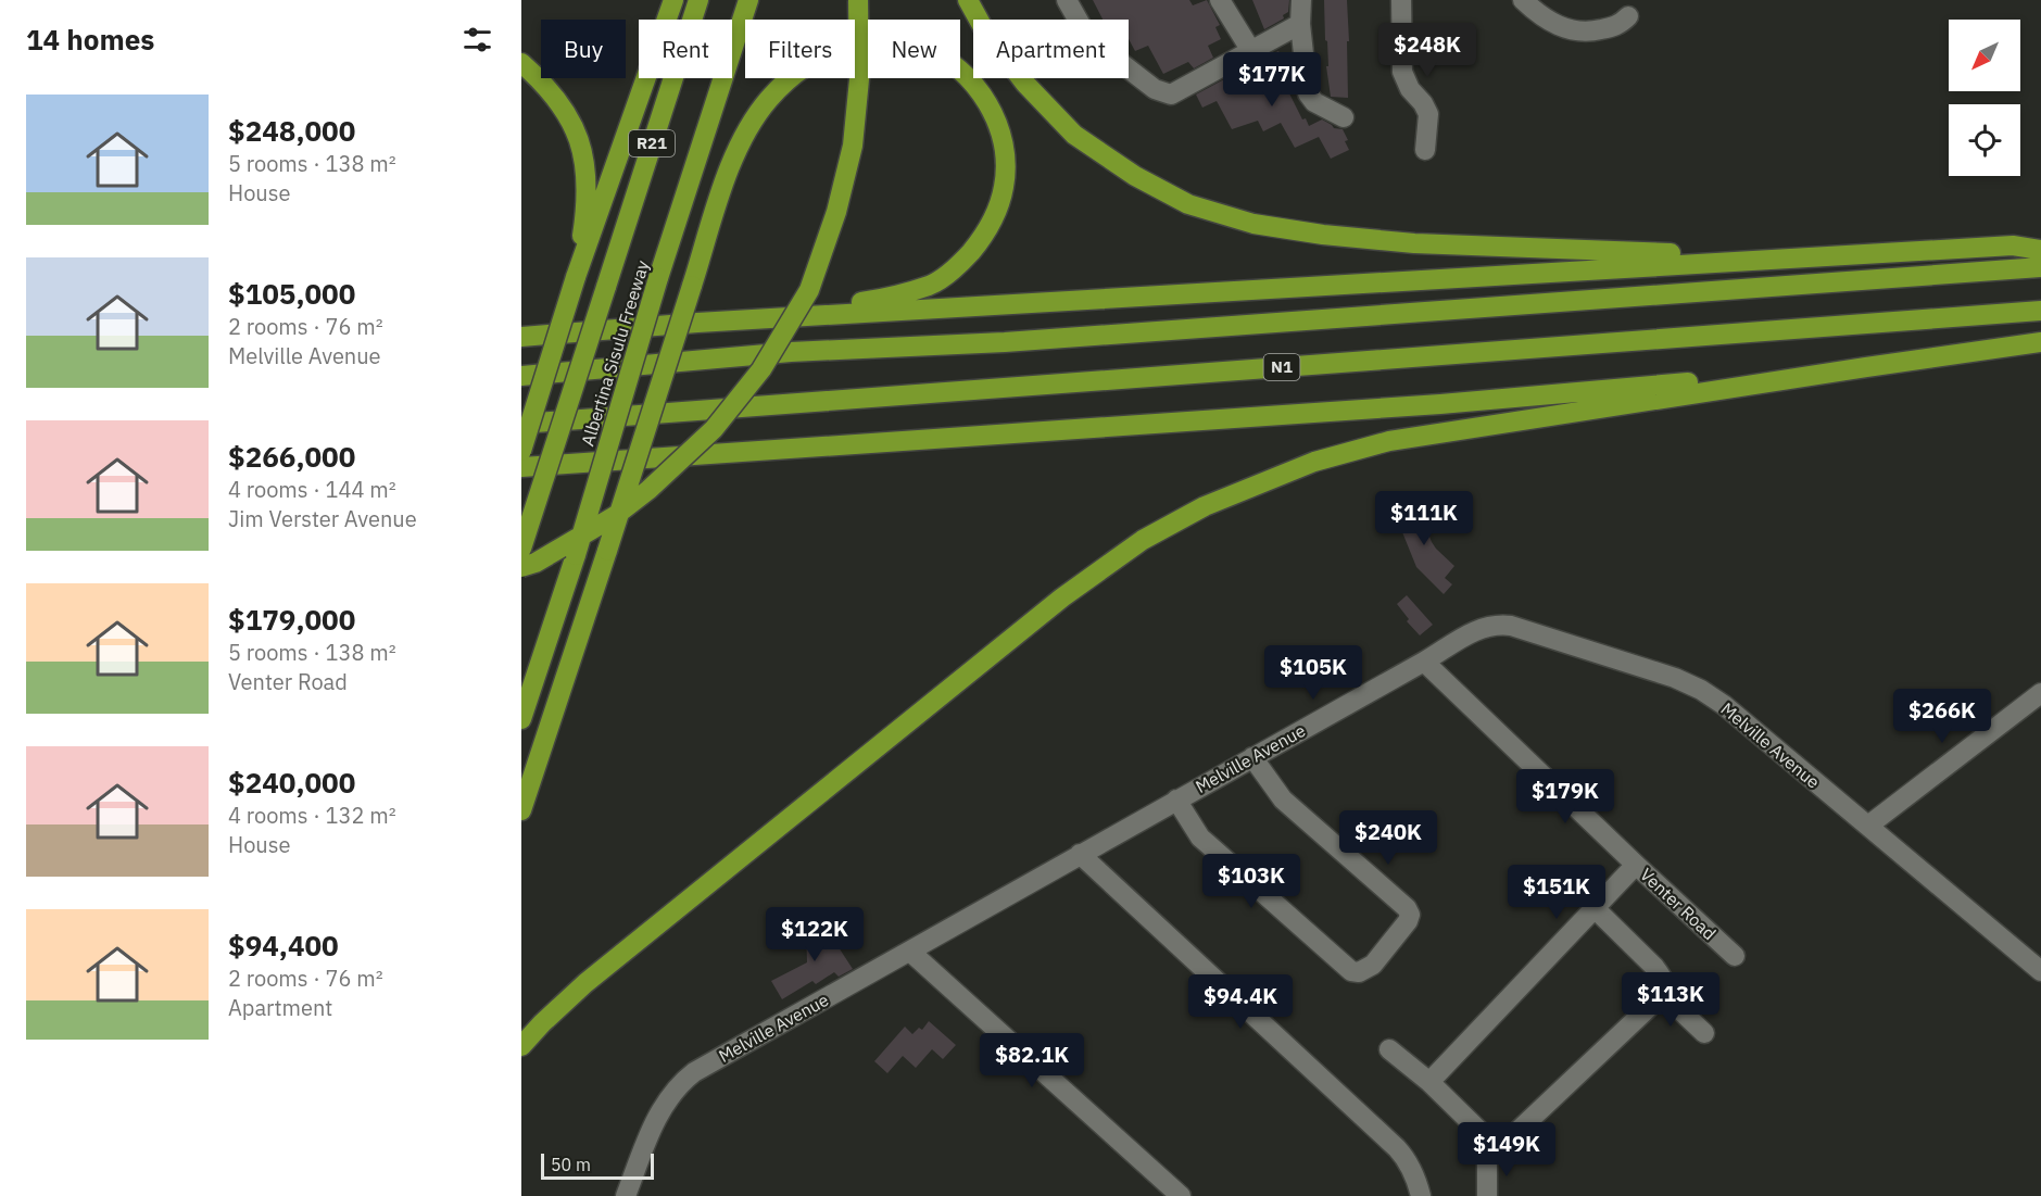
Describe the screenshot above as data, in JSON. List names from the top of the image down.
{
  "streets": {
    "highway": ["R21", "Albertina Sisulu Freeway", "N1"],
    "street": ["Melville Avenue", "Venter Road"]
  },
  "crossings": [
    ["Melville Avenue", "Venter Road"]
  ],
  "scale_bar": "50 m",
  "north": "bottom left",
  "page": {
    "heading": "14 homes",
    "chip": [
      "Buy",
      "Rent",
      "Filters",
      "New",
      "Apartment"
    ],
    "price": [
      "$248K",
      "$177K",
      "$111K",
      "$105K",
      "$266K",
      "$179K",
      "$240K",
      "$103K",
      "$151K",
      "$122K",
      "$113K",
      "$94.4K",
      "$82.1K",
      "$149K"
    ],
    "list": [
      {
        "name": "$248,000",
        "note": "5 rooms · 138 m² · House"
      },
      {
        "name": "$105,000",
        "note": "2 rooms · 76 m² · Melville Avenue"
      },
      {
        "name": "$266,000",
        "note": "4 rooms · 144 m² · Jim Verster Avenue"
      },
      {
        "name": "$179,000",
        "note": "5 rooms · 138 m² · Venter Road"
      },
      {
        "name": "$240,000",
        "note": "4 rooms · 132 m² · House"
      },
      {
        "name": "$94,400",
        "note": "2 rooms · 76 m² · Apartment"
      }
    ],
    "scale": "50 m"
  }
}
